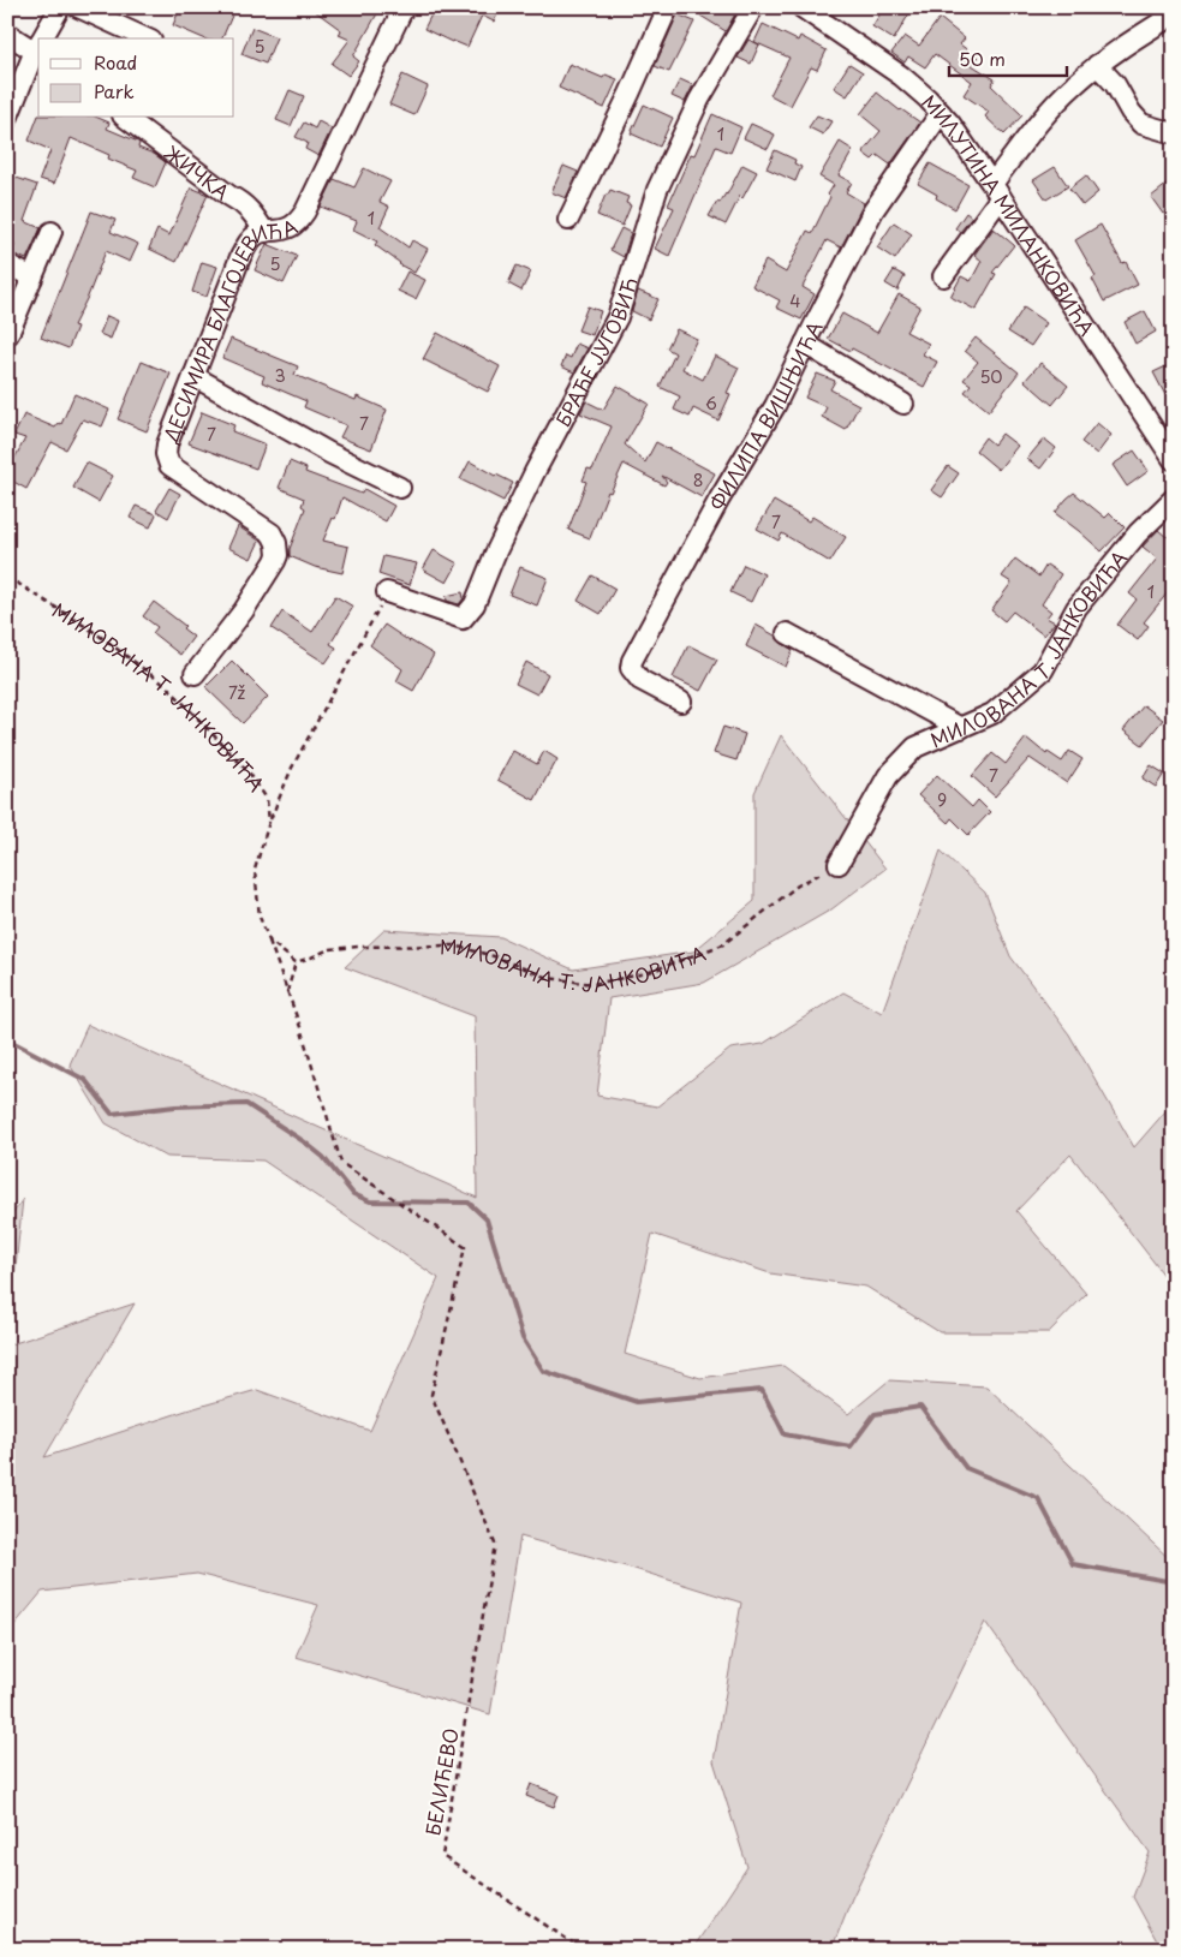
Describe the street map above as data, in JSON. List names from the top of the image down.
{
  "streets": {
    "street": [
      "ЖИЧКА",
      "МИЛУТИНА МИЛАНКОВИЋА",
      "ДЕСИМИРА БЛАГОЈЕВИЋА",
      "БРАЋЕ ЈУГОВИЋ",
      "ФИЛИПА ВИШЊИЋА",
      "МИЛОВАНА Т. ЈАНКОВИЋА"
    ],
    "path": ["БЕЛИЋЕВО"]
  },
  "crossings": [
    ["ЖИЧКА", "ДЕСИМИРА БЛАГОЈЕВИЋА"],
    ["МИЛУТИНА МИЛАНКОВИЋА", "ФИЛИПА ВИШЊИЋА"],
    ["МИЛОВАНА Т. ЈАНКОВИЋА", "БЕЛИЋЕВО"]
  ],
  "house_numbers": [
    "5",
    "1",
    "1",
    "5",
    "4",
    "3",
    "50",
    "6",
    "7",
    "7",
    "8",
    "7",
    "1",
    "7ž",
    "7",
    "9"
  ],
  "legend": ["Road", "Park"],
  "scale_bar": "50 m"
}
